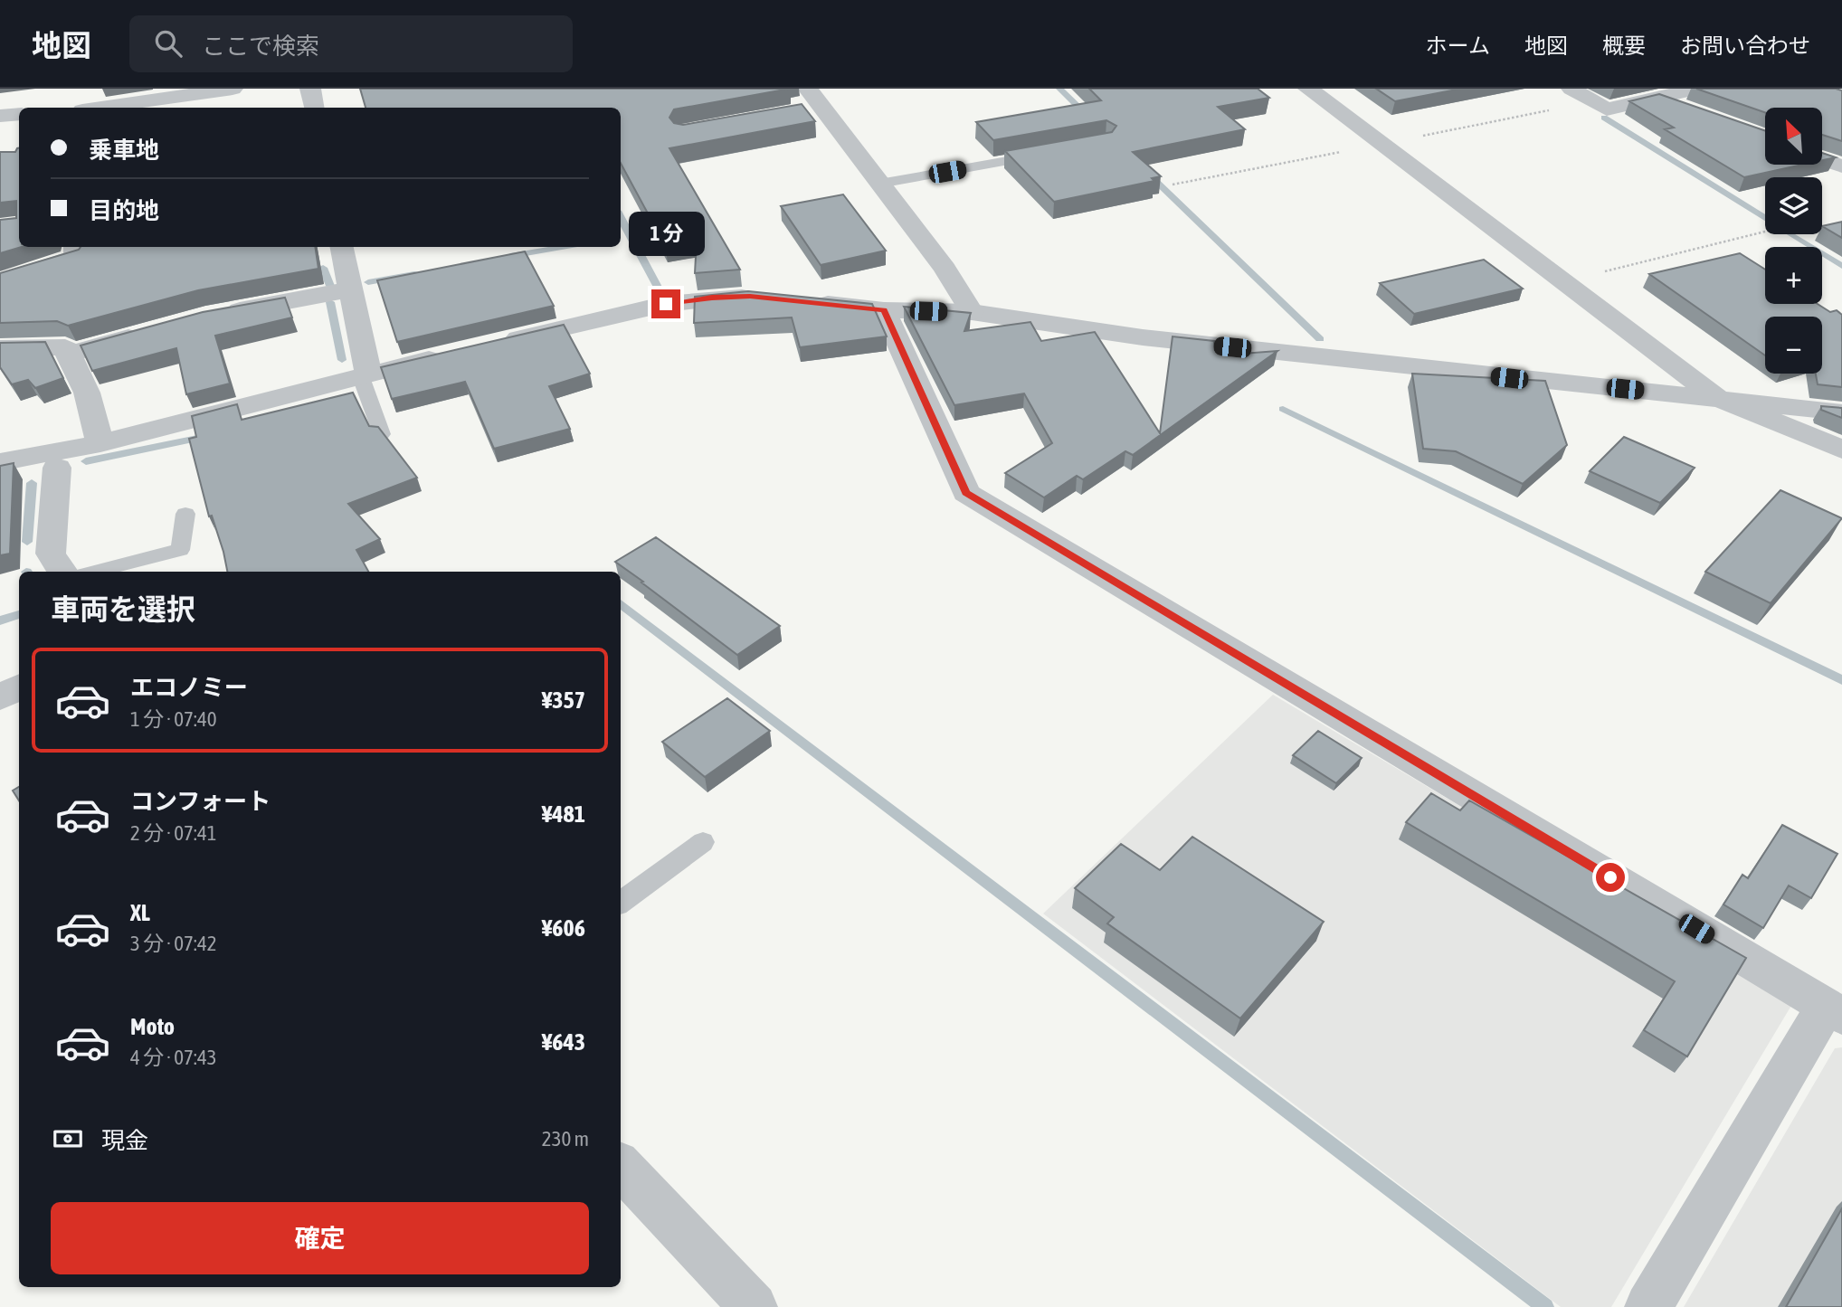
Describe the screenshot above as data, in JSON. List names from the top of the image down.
{
  "north": "top left",
  "page": {
    "header": "地図",
    "search": "ここで検索",
    "nav": [
      "ホーム",
      "地図",
      "概要",
      "お問い合わせ"
    ],
    "map_buttons": ["+", "−"],
    "banner": ["乗車地", "目的地"],
    "bubble": "1 分",
    "heading": "車両を選択",
    "list": [
      {
        "name": "エコノミー",
        "note": "1 分 · 07:40",
        "value": "¥357"
      },
      {
        "name": "コンフォート",
        "note": "2 分 · 07:41",
        "value": "¥481"
      },
      {
        "name": "XL",
        "note": "3 分 · 07:42",
        "value": "¥606"
      },
      {
        "name": "Moto",
        "note": "4 分 · 07:43",
        "value": "¥643"
      }
    ],
    "pay": ["現金", "230 m"],
    "buttons": "確定"
  }
}
